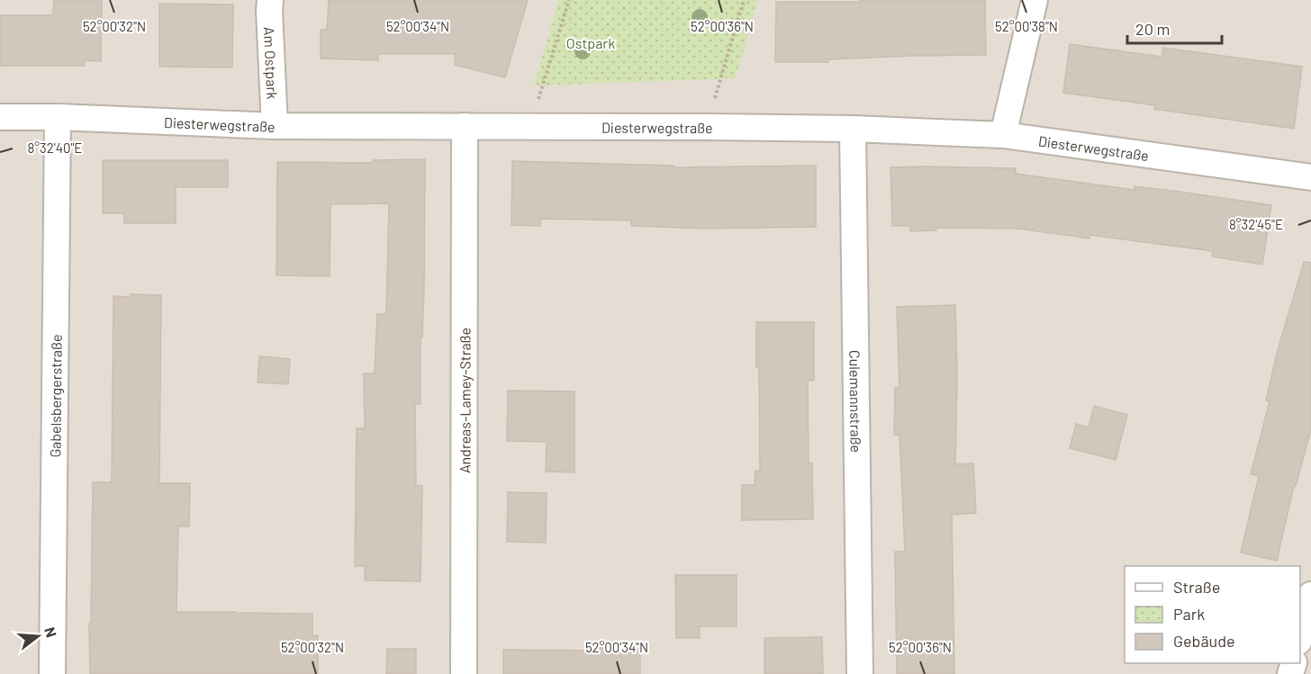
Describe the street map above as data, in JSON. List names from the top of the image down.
{
  "streets": {
    "street": [
      "Am Ostpark",
      "Diesterwegstraße",
      "Gabelsbergerstraße",
      "Andreas-Lamey-Straße",
      "Culemannstraße"
    ]
  },
  "crossings": [
    ["Am Ostpark", "Diesterwegstraße"],
    ["Diesterwegstraße", "Gabelsbergerstraße"],
    ["Diesterwegstraße", "Andreas-Lamey-Straße"],
    ["Diesterwegstraße", "Culemannstraße"]
  ],
  "parks": ["Ostpark"],
  "legend": ["Straße", "Park", "Gebäude"],
  "scale_bar": "20 m",
  "north": "right",
  "coordinates": [
    "52°00'32\"N",
    "52°00'34\"N",
    "52°00'36\"N",
    "52°00'38\"N",
    "8°32'40\"E",
    "8°32'45\"E"
  ]
}
